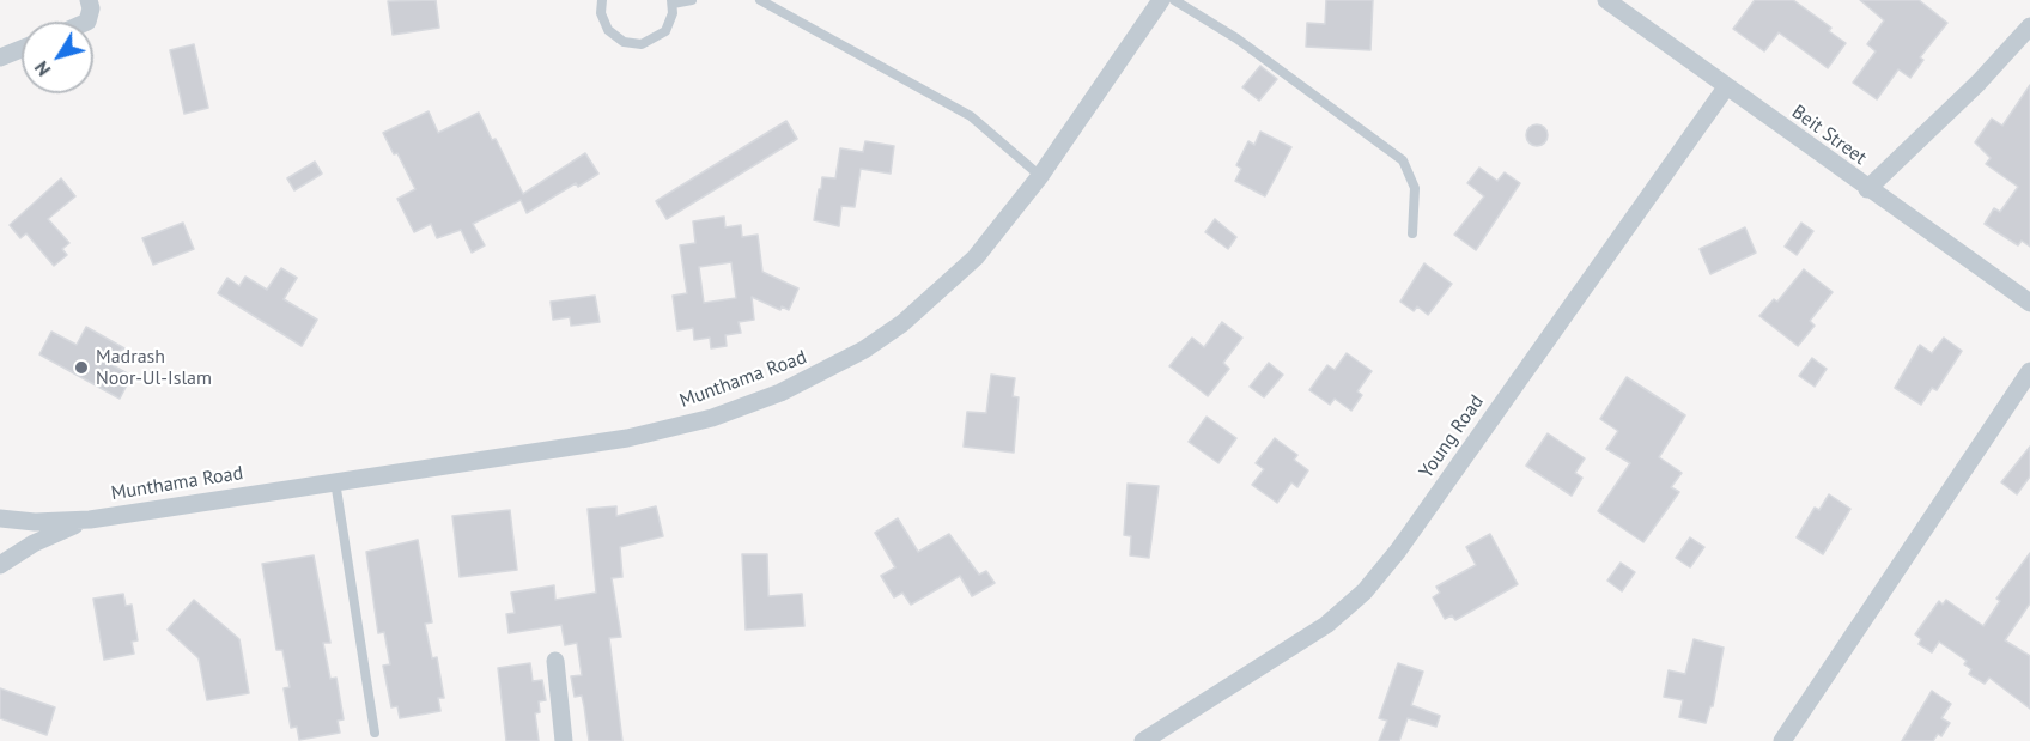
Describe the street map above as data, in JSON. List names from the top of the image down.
{
  "streets": {
    "street": ["Beit Street", "Munthama Road", "Young Road"]
  },
  "crossings": [
    ["Beit Street", "Young Road"]
  ],
  "places": ["Madrash Noor-Ul-Islam"],
  "north": "bottom left"
}
